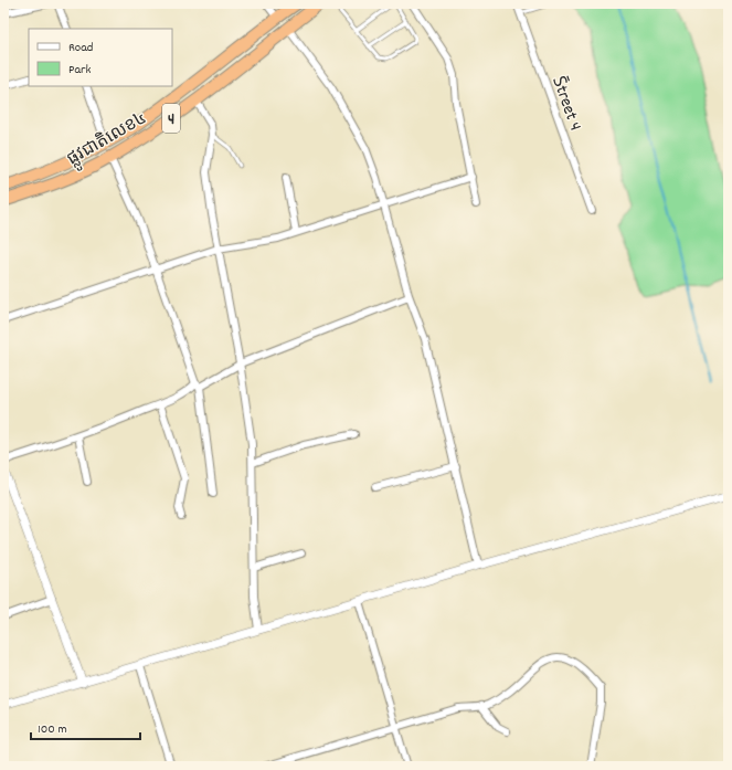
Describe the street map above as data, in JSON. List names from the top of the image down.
{
  "streets": {
    "highway": ["4", "ផ្លូវជាតិលេខ៤"],
    "street": ["S̄treet 4"]
  },
  "legend": ["Road", "Park"],
  "scale_bar": "100 m"
}
